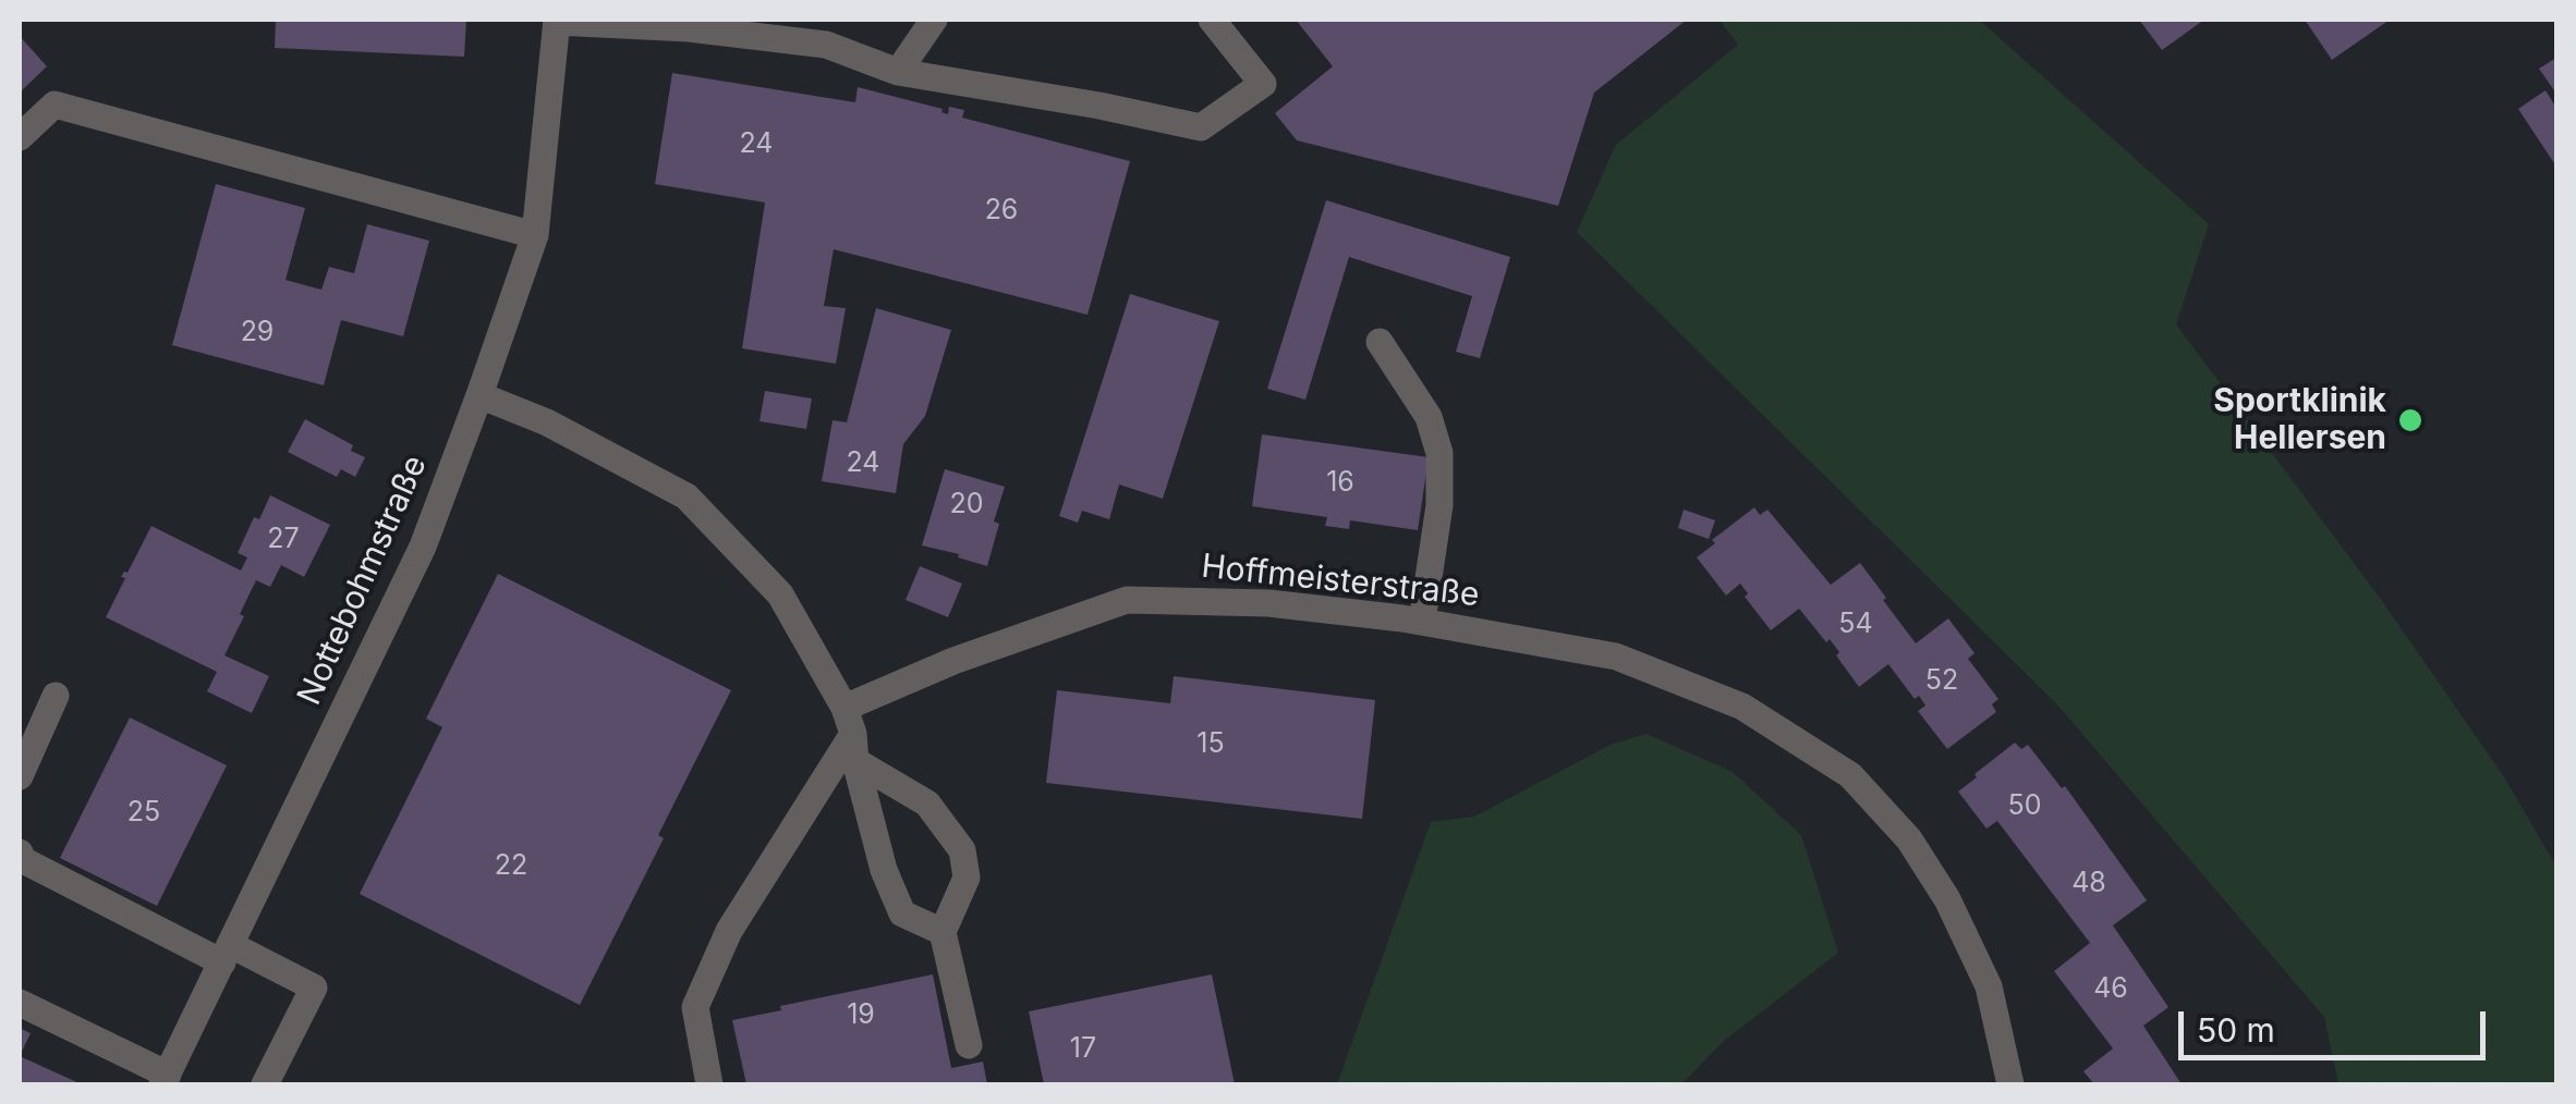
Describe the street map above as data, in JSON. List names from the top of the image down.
{
  "streets": {
    "street": ["Nottebohmstraße", "Hoffmeisterstraße"]
  },
  "places": ["Sportklinik Hellersen"],
  "house_numbers": [
    "24",
    "26",
    "29",
    "24",
    "16",
    "20",
    "27",
    "54",
    "52",
    "15",
    "50",
    "25",
    "22",
    "48",
    "46",
    "19",
    "17"
  ],
  "scale_bar": "50 m"
}
